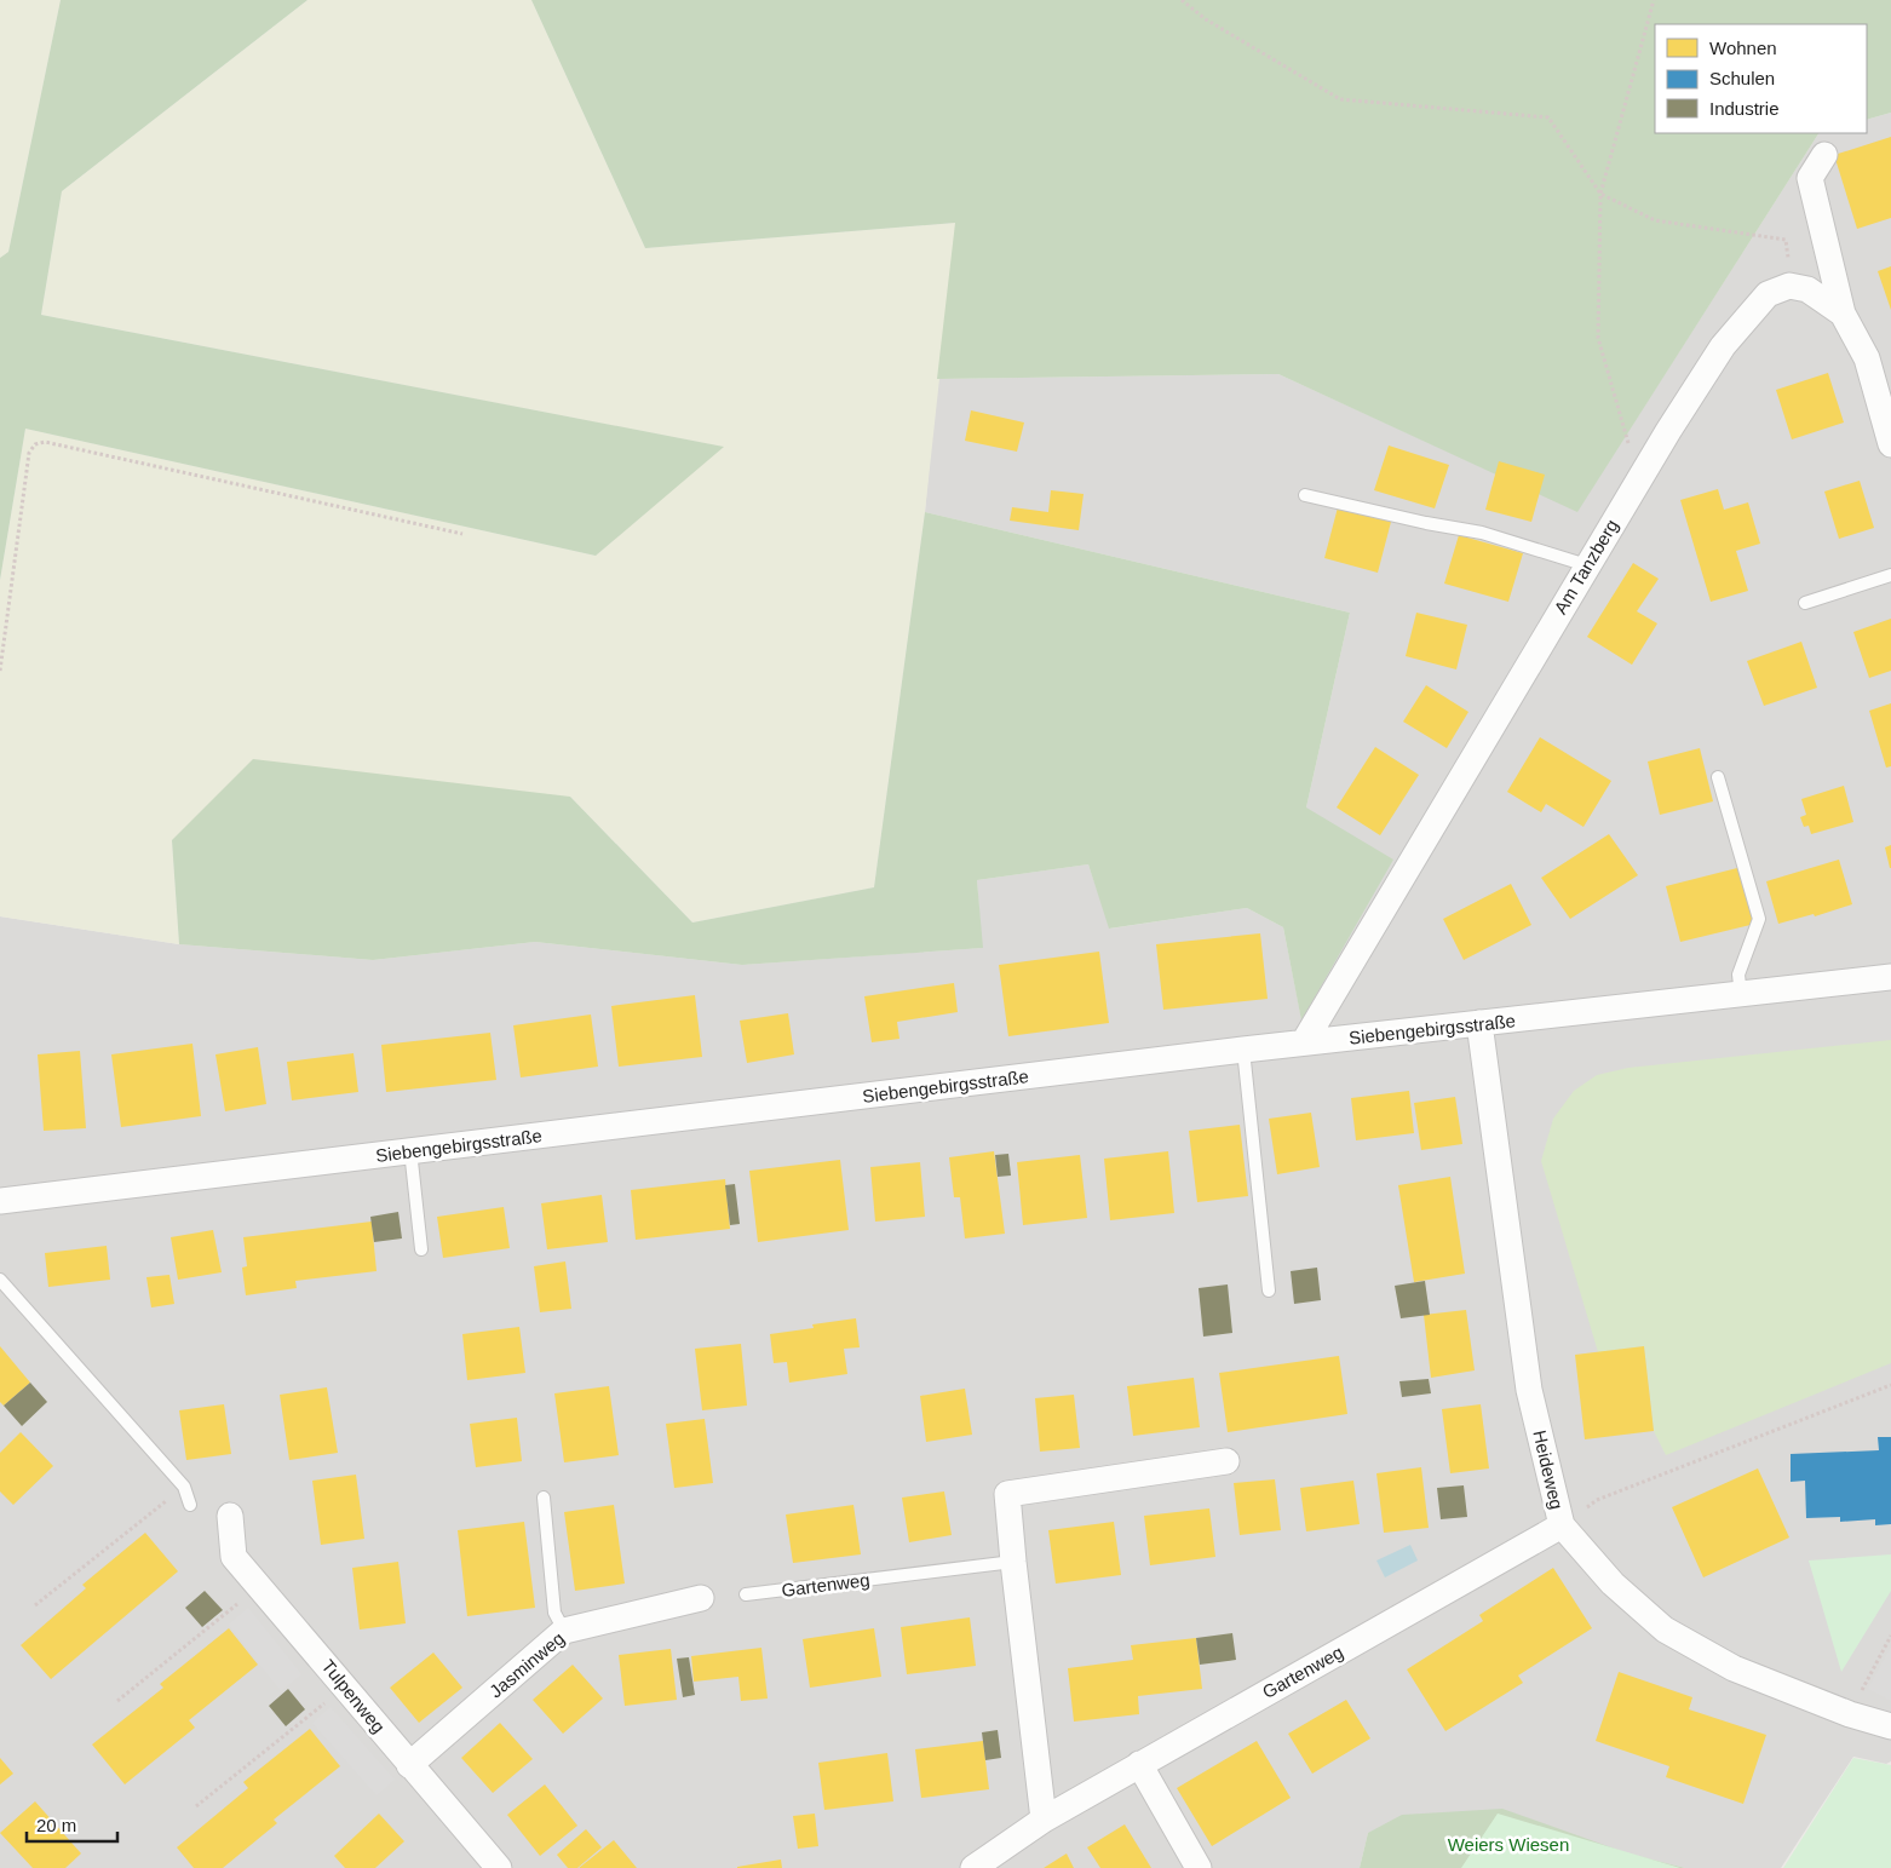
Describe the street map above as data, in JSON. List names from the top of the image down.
{
  "streets": {
    "street": [
      "Am Tanzberg",
      "Siebengebirgsstraße",
      "Heideweg",
      "Gartenweg",
      "Jasminweg",
      "Tulpenweg"
    ]
  },
  "crossings": [
    ["Am Tanzberg", "Siebengebirgsstraße"],
    ["Siebengebirgsstraße", "Heideweg"],
    ["Heideweg", "Gartenweg"],
    ["Jasminweg", "Tulpenweg"]
  ],
  "parks": ["Weiers Wiesen"],
  "legend": ["Wohnen", "Schulen", "Industrie"],
  "scale_bar": "20 m"
}
